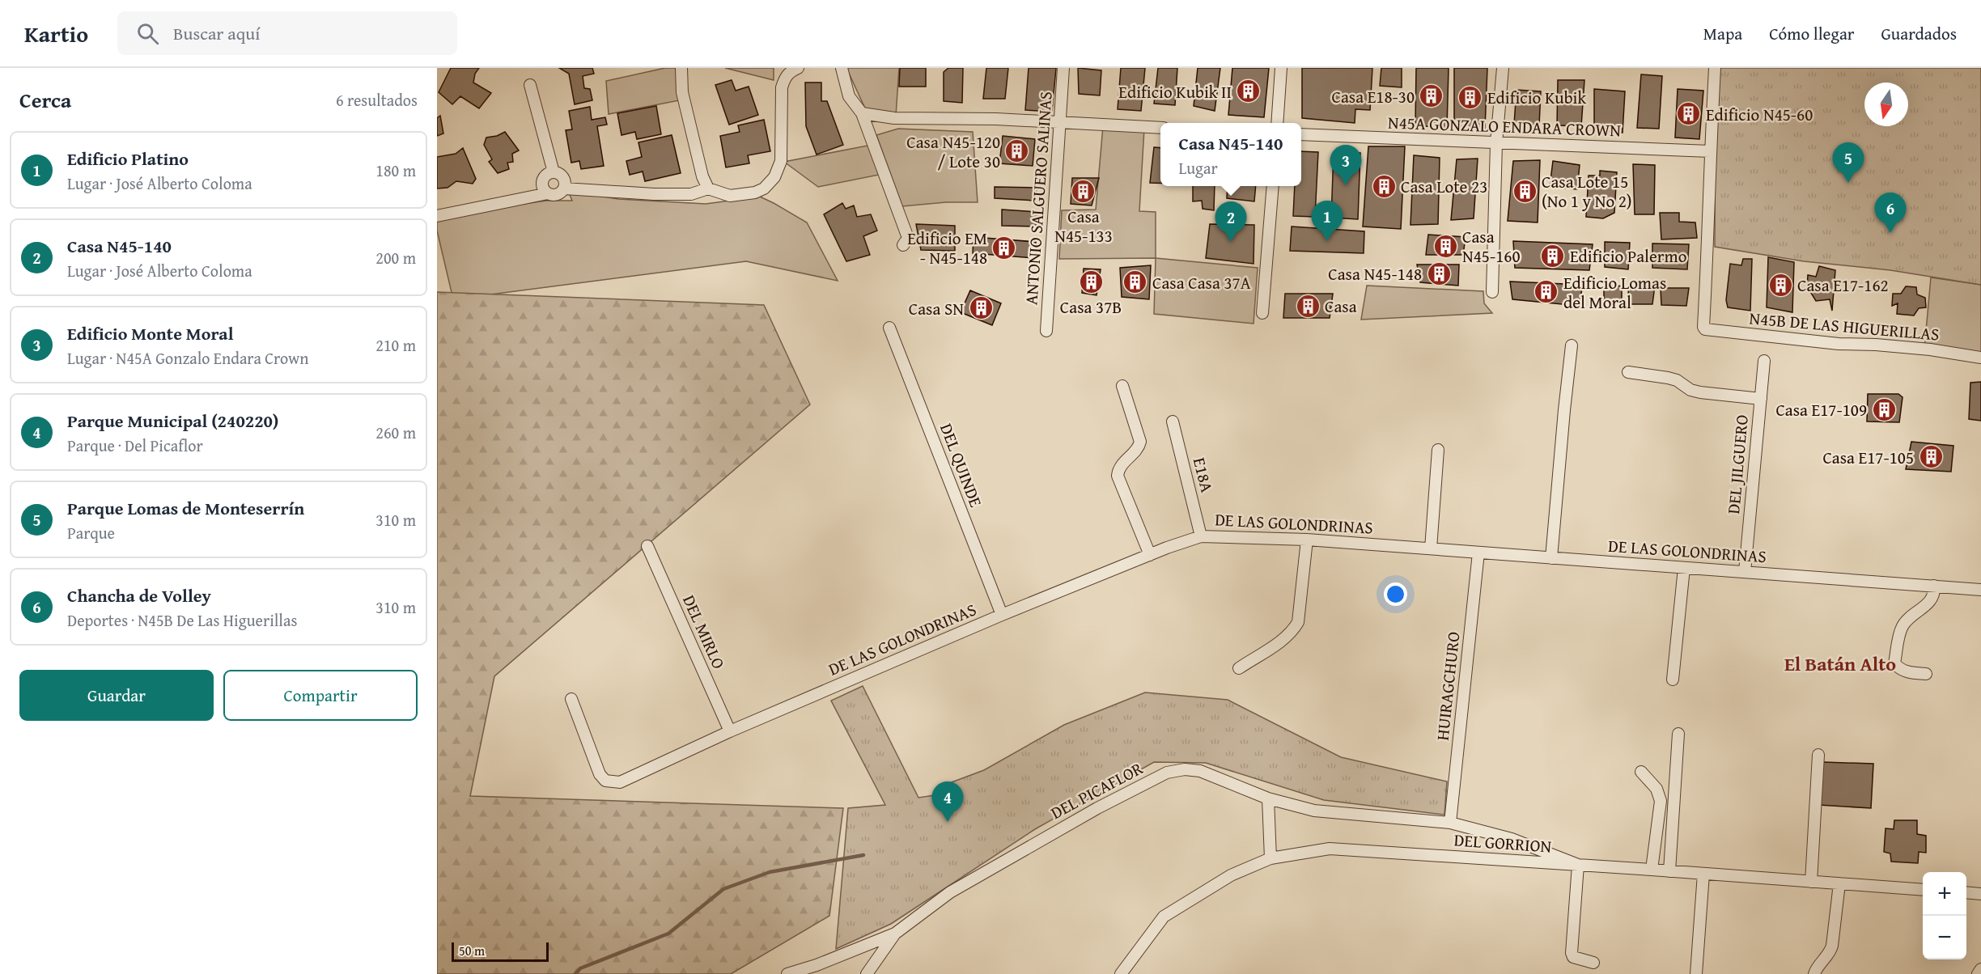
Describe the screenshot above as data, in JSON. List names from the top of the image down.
{
  "streets": {
    "street": [
      "N45A GONZALO ENDARA CROWN",
      "ANTONIO SALGUERO SALINAS",
      "N45B DE LAS HIGUERILLAS",
      "DEL JILGUERO",
      "DEL QUINDE",
      "E18A",
      "DE LAS GOLONDRINAS",
      "DEL MIRLO",
      "HUIRAGCHURO",
      "DEL PICAFLOR",
      "DEL GORRION"
    ]
  },
  "crossings": [
    ["N45A GONZALO ENDARA CROWN", "N45B DE LAS HIGUERILLAS"],
    ["DEL JILGUERO", "DE LAS GOLONDRINAS"],
    ["DEL QUINDE", "DE LAS GOLONDRINAS"],
    ["E18A", "DE LAS GOLONDRINAS"],
    ["DE LAS GOLONDRINAS", "DEL MIRLO"],
    ["DE LAS GOLONDRINAS", "HUIRAGCHURO"],
    ["HUIRAGCHURO", "DEL PICAFLOR"],
    ["DEL PICAFLOR", "DEL GORRION"]
  ],
  "districts": ["El Batán Alto"],
  "places": {
    "building": [
      "Edificio Kubik II",
      "Casa E18-30",
      "Edificio Kubik",
      "Edificio N45-60",
      "Casa N45-120 / Lote 30",
      "Casa Lote 23",
      "Casa N45-133",
      "Casa Lote 15 (No 1 y No 2)",
      "Casa N45-160",
      "Edificio EM - N45-148",
      "Edificio Palermo",
      "Casa N45-148",
      "Casa 37B",
      "Casa Casa 37A",
      "Casa E17-162",
      "Edificio Lomas del Moral",
      "Casa",
      "Casa SN",
      "Casa E17-109",
      "Casa E17-105"
    ]
  },
  "scale_bar": "50 m",
  "north": "bottom",
  "page": {
    "header": "Kartio",
    "search": "Buscar aquí",
    "nav": ["Mapa", "Cómo llegar", "Guardados"],
    "heading": ["Cerca", "6 resultados"],
    "popup": ["Casa N45-140", "Lugar"],
    "list": [
      {
        "mark": "1",
        "name": "Edificio Platino",
        "note": "Lugar · José Alberto Coloma",
        "value": "180 m"
      },
      {
        "mark": "2",
        "name": "Casa N45-140",
        "note": "Lugar · José Alberto Coloma",
        "value": "200 m"
      },
      {
        "mark": "3",
        "name": "Edificio Monte Moral",
        "note": "Lugar · N45A Gonzalo Endara Crown",
        "value": "210 m"
      },
      {
        "mark": "4",
        "name": "Parque Municipal (240220)",
        "note": "Parque · Del Picaflor",
        "value": "260 m"
      },
      {
        "mark": "5",
        "name": "Parque Lomas de Monteserrín",
        "note": "Parque",
        "value": "310 m"
      },
      {
        "mark": "6",
        "name": "Chancha de Volley",
        "note": "Deportes · N45B De Las Higuerillas",
        "value": "310 m"
      }
    ],
    "pins": [
      "5",
      "3",
      "6",
      "1",
      "2",
      "4"
    ],
    "buttons": ["Guardar", "Compartir"],
    "map_buttons": ["+", "−"],
    "scale": "50 m"
  }
}
